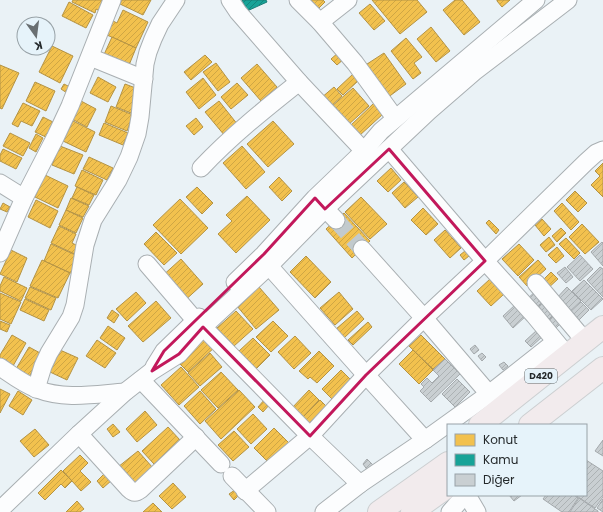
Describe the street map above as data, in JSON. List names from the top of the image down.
{
  "streets": {
    "highway": ["D420"]
  },
  "legend": ["Konut", "Kamu", "Diğer"],
  "north": "bottom"
}
